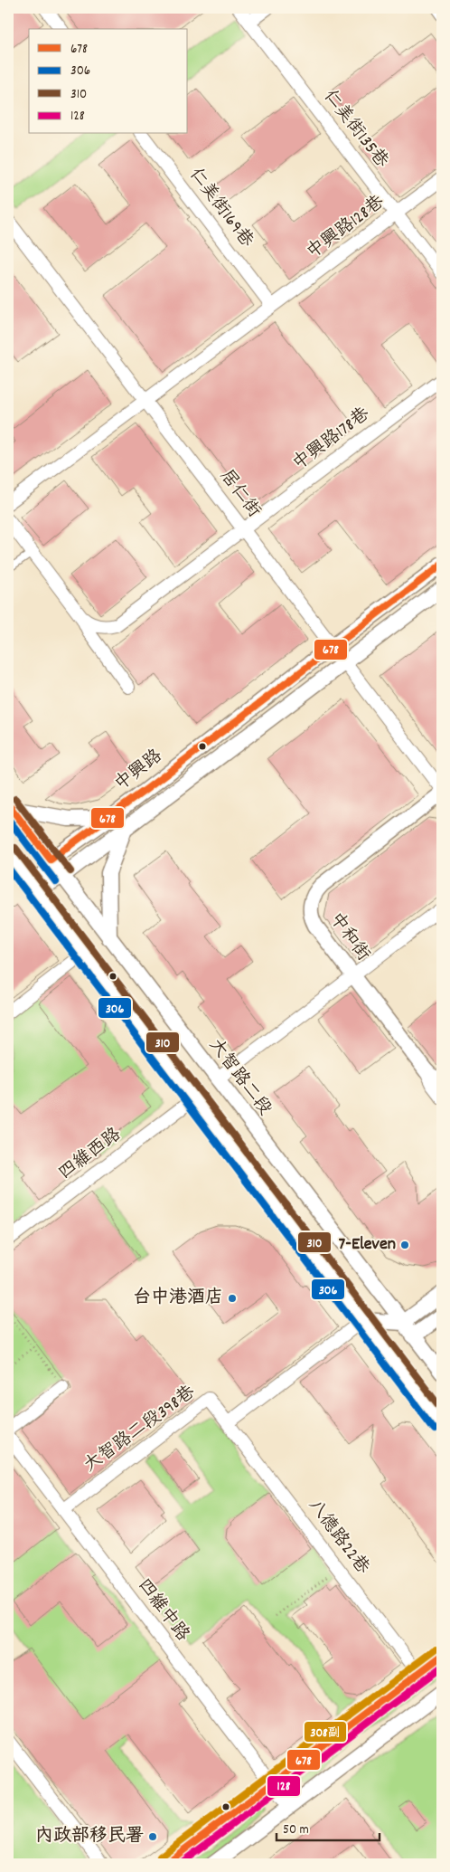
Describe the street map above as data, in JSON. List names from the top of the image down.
{
  "streets": {
    "street": [
      "仁美街135巷",
      "仁美街169巷",
      "中興路128巷",
      "中興路178巷",
      "居仁街",
      "中興路",
      "中和街",
      "大智路二段",
      "四維西路",
      "大智路二段398巷",
      "八德路22巷",
      "四維中路"
    ]
  },
  "crossings": [
    ["仁美街135巷", "中興路128巷"],
    ["仁美街169巷", "中興路128巷"],
    ["中興路128巷", "居仁街"],
    ["中興路178巷", "居仁街"],
    ["居仁街", "中興路"],
    ["居仁街", "中和街"],
    ["中興路", "大智路二段"],
    ["大智路二段398巷", "八德路22巷"],
    ["大智路二段398巷", "四維中路"]
  ],
  "places": ["7-Eleven", "台中港酒店", "內政部移民署"],
  "lines": [
    "transit line 678",
    "transit line 310",
    "transit line 306",
    "transit line 308副",
    "transit line 128"
  ],
  "legend": [
    "678",
    "306",
    "310",
    "128"
  ],
  "scale_bar": "50 m"
}
